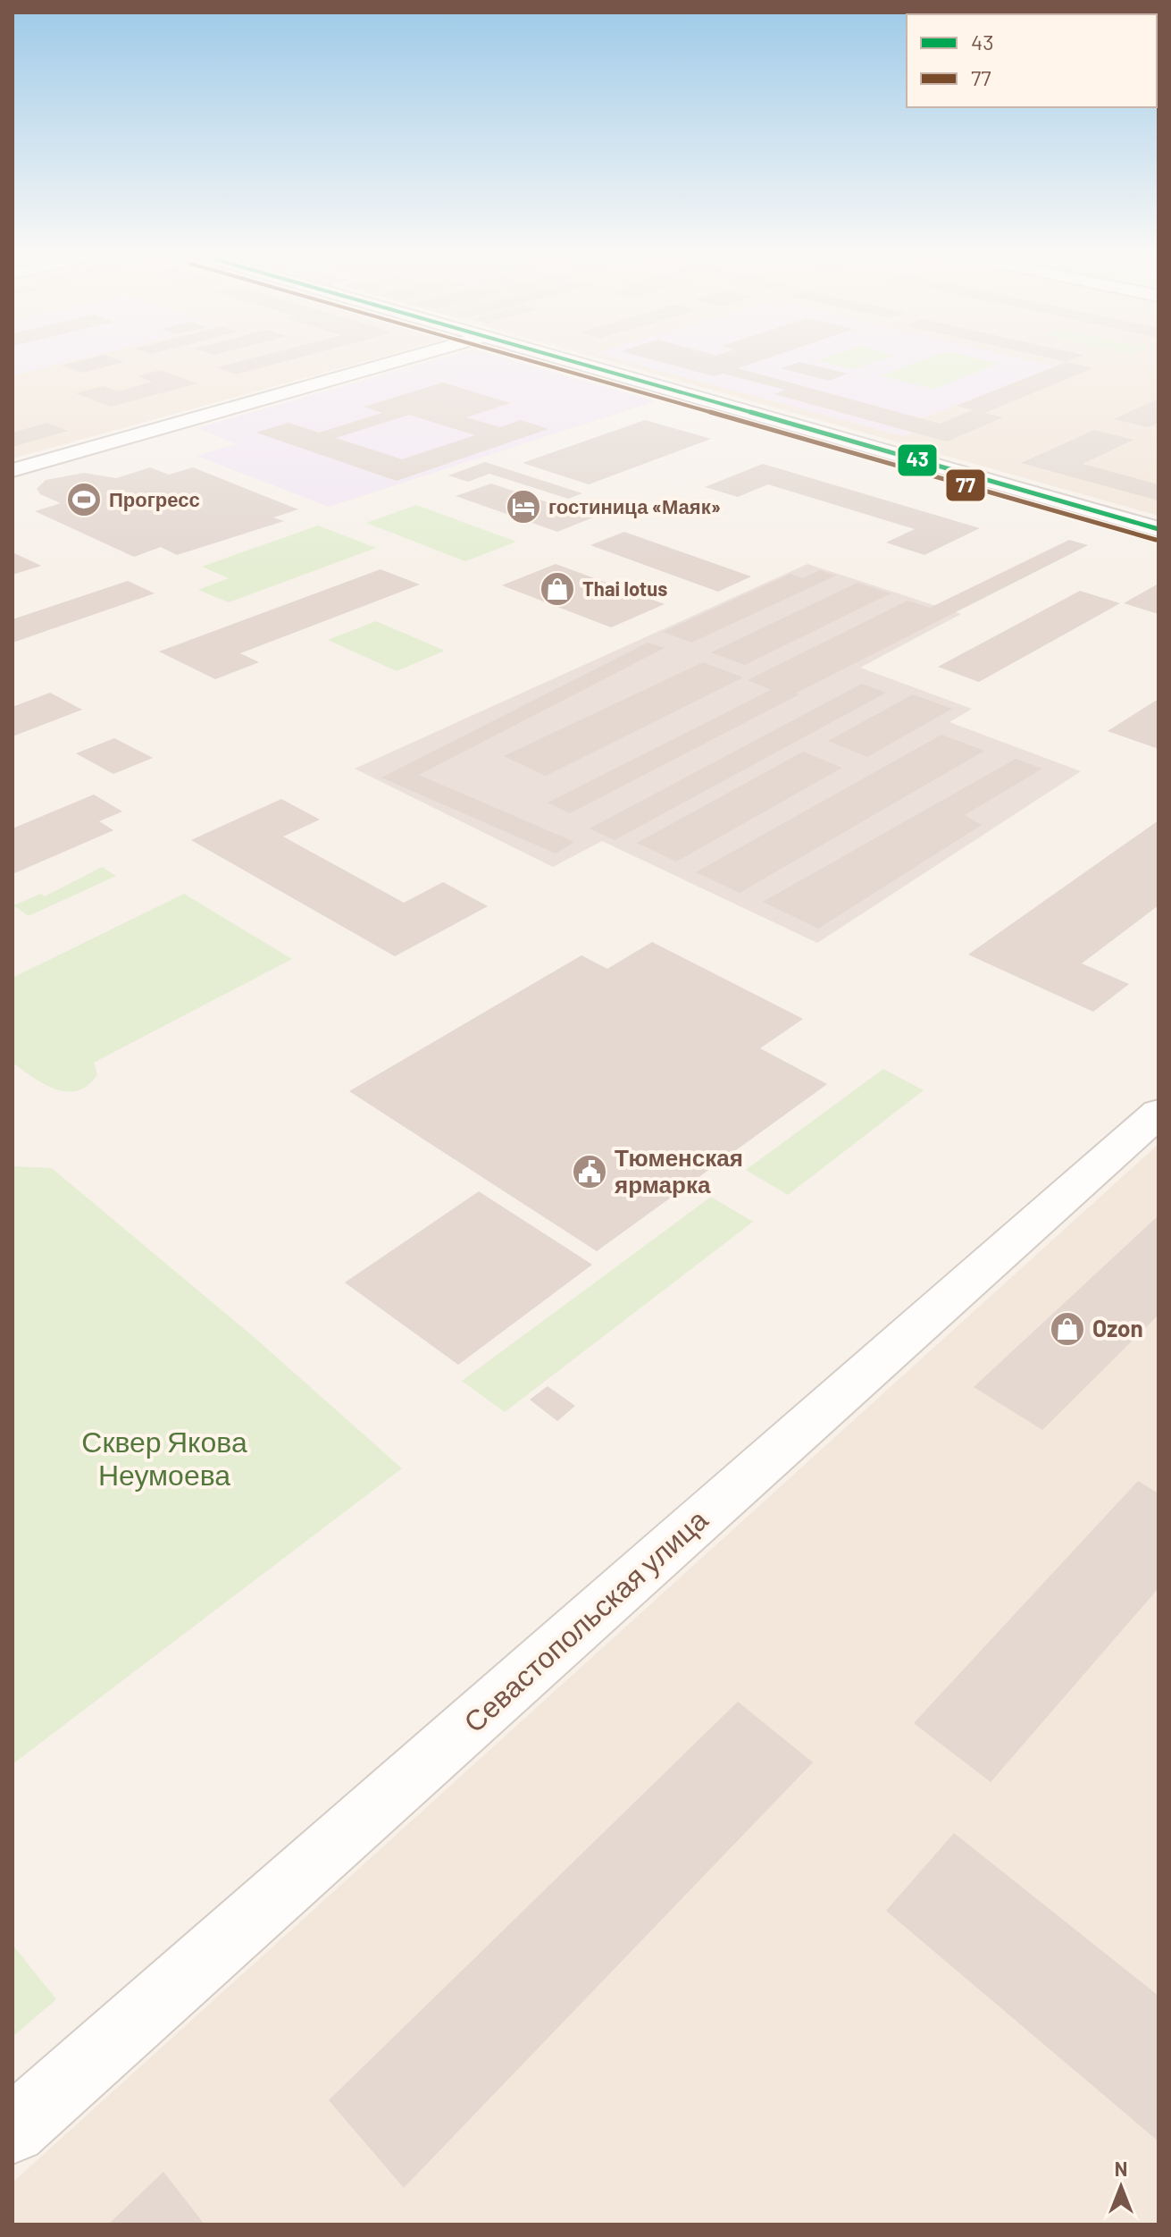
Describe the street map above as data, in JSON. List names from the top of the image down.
{
  "streets": {
    "street": ["Севастопольская улица"]
  },
  "parks": ["Сквер Якова Неумоева"],
  "places": {
    "sports": ["Прогресс"],
    "hotel": ["гостиница «Маяк»"],
    "shop": ["Thai lotus", "Ozon"],
    "public building": ["Тюменская ярмарка"]
  },
  "lines": ["transit line 43", "transit line 77"],
  "legend": ["43", "77"],
  "north": "top"
}
